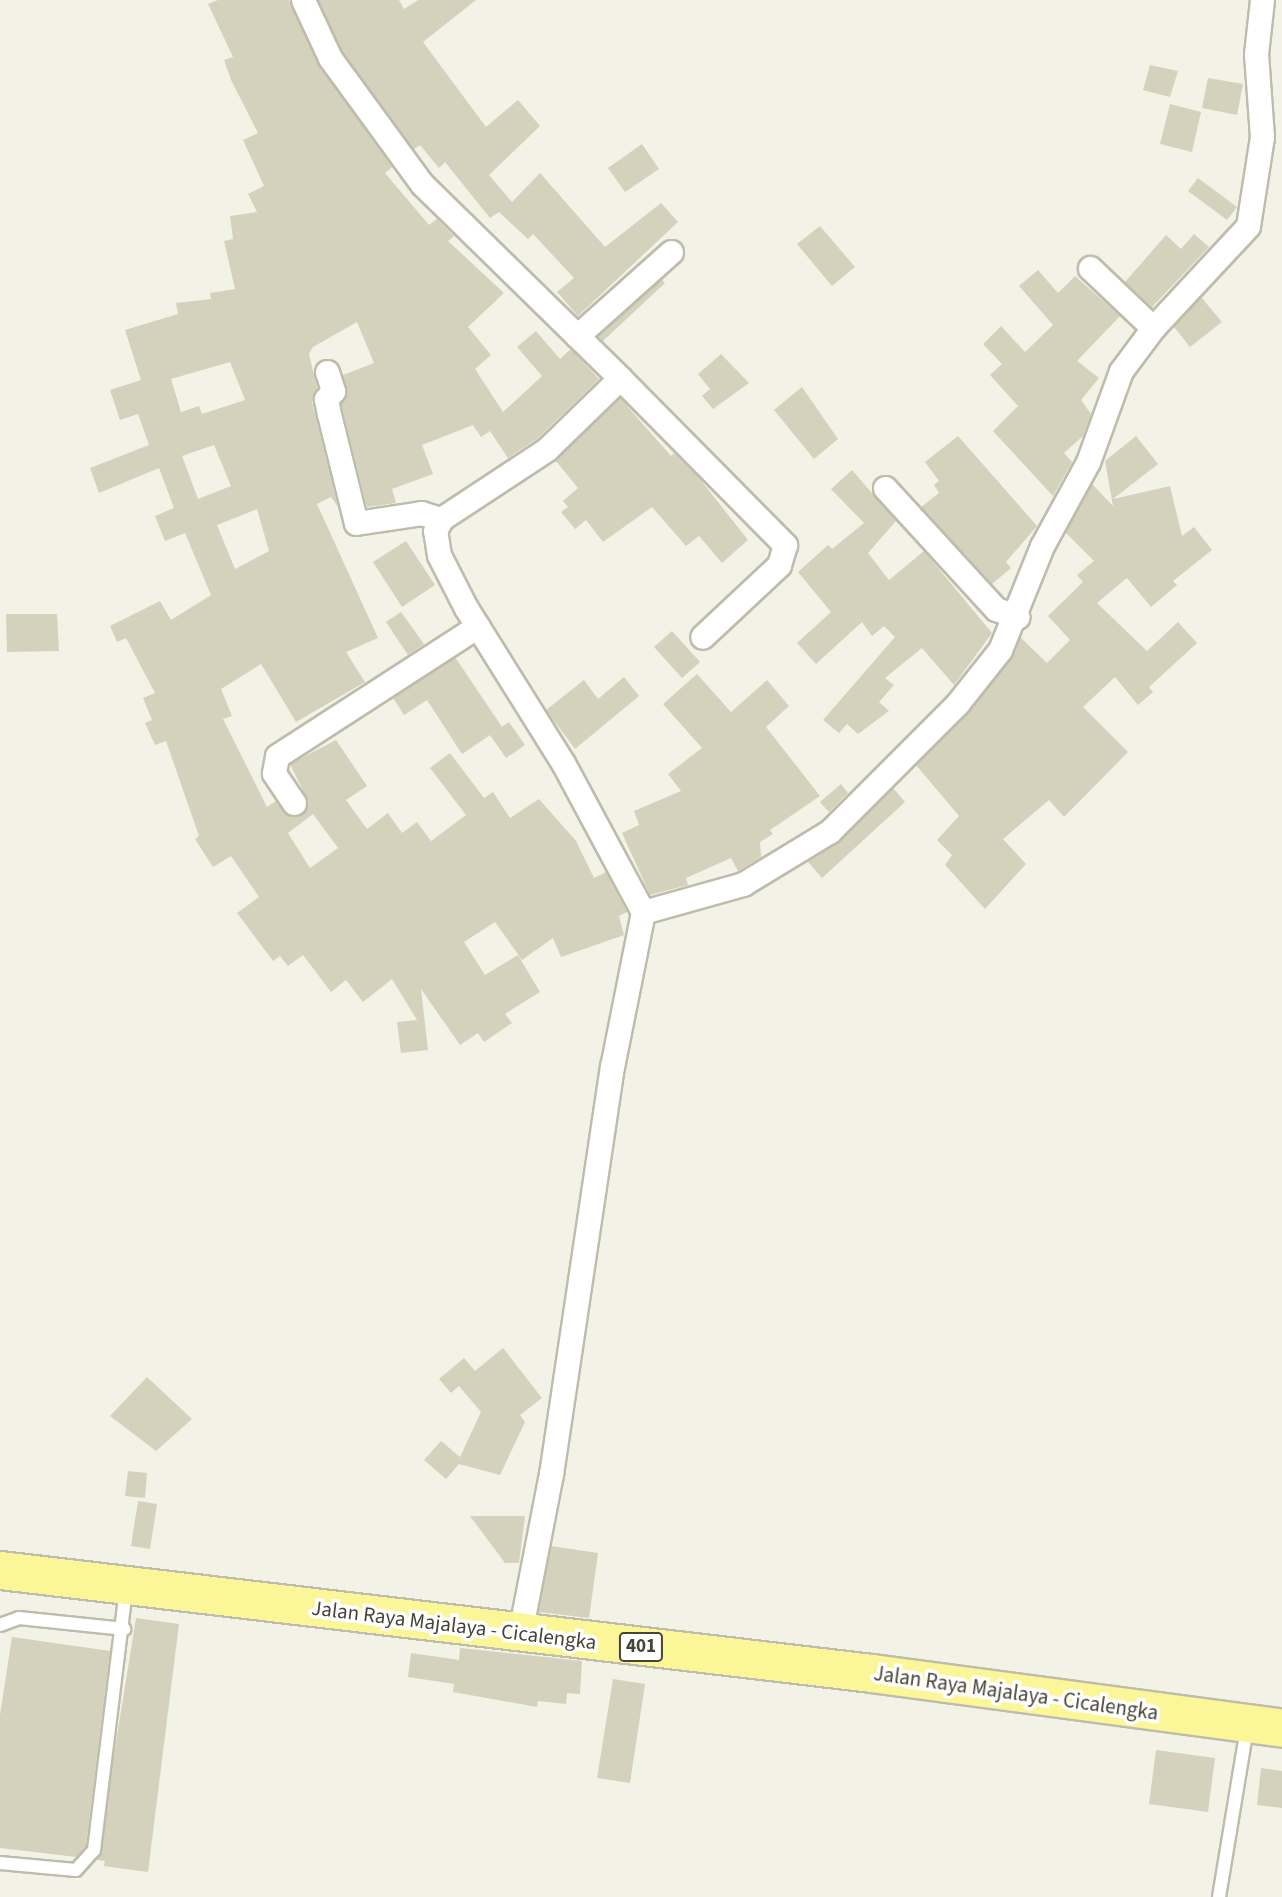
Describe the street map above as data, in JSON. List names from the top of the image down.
{
  "streets": {
    "main road": ["Jalan Raya Majalaya - Cicalengka", "401"]
  }
}
